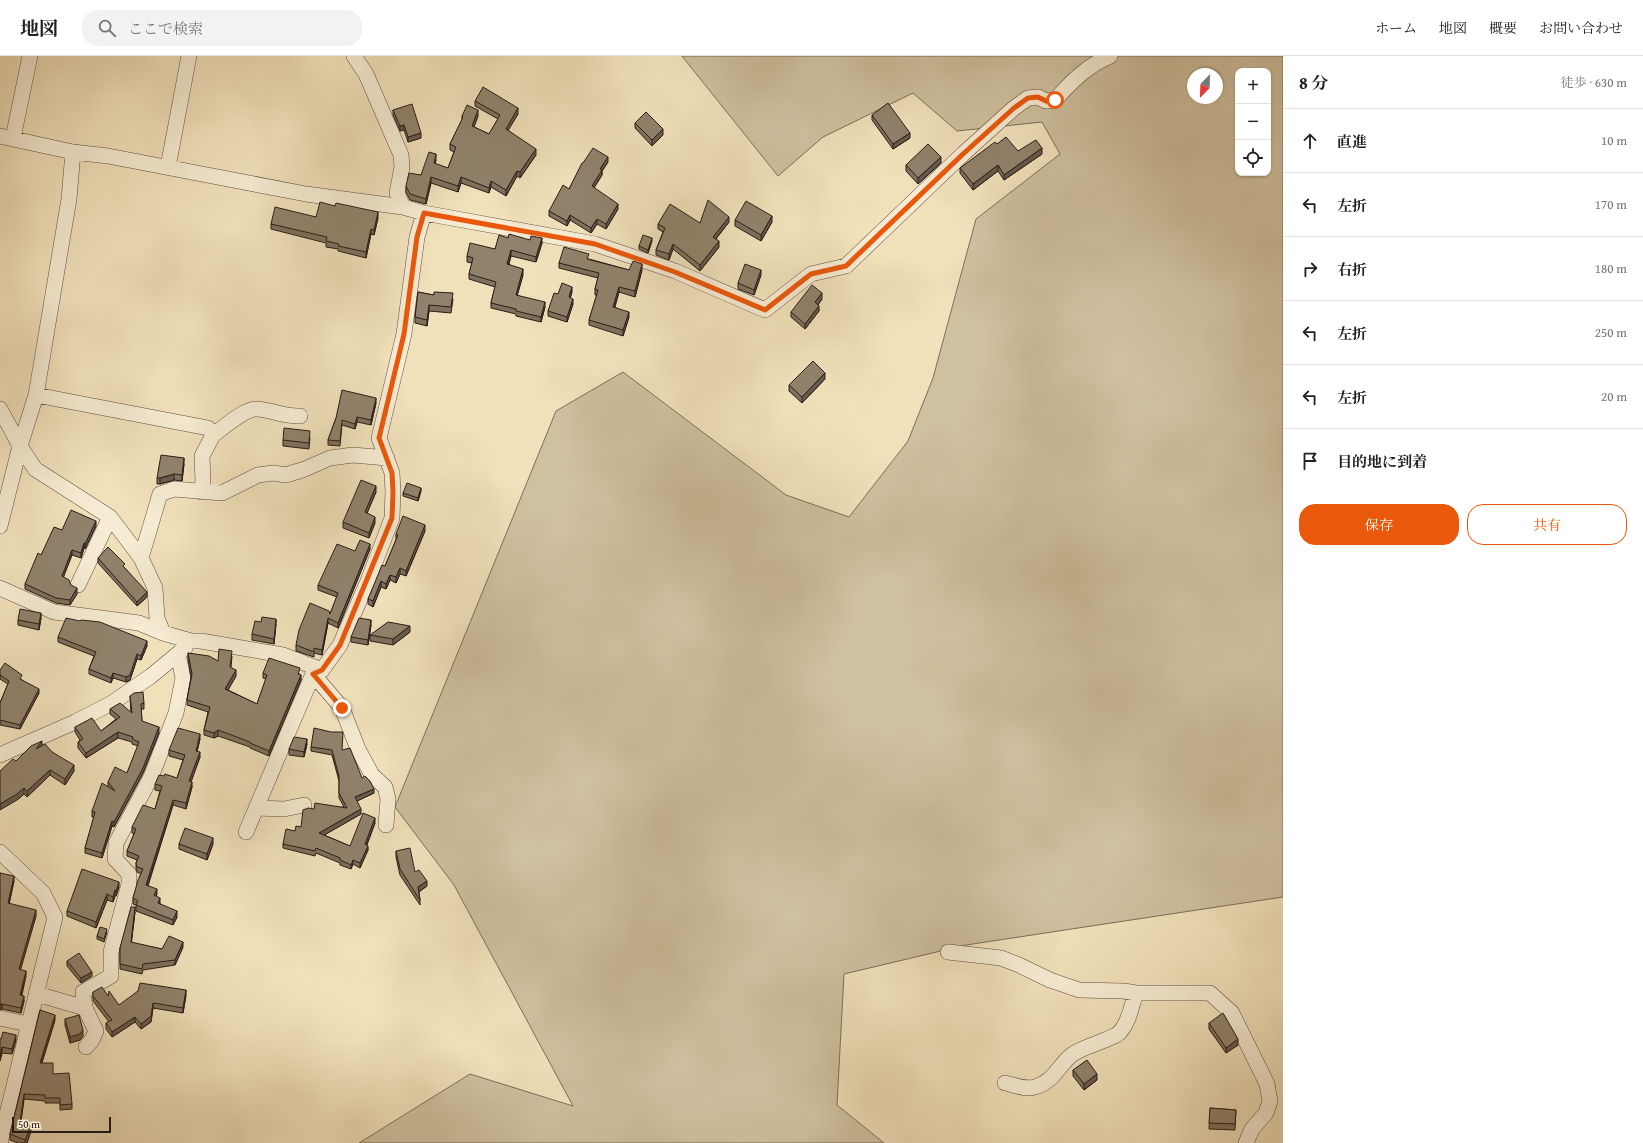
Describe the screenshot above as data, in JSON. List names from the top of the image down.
{
  "scale_bar": "50 m",
  "north": "bottom left",
  "page": {
    "header": "地図",
    "search": "ここで検索",
    "nav": [
      "ホーム",
      "地図",
      "概要",
      "お問い合わせ"
    ],
    "heading": ["8 分", "徒歩 · 630 m"],
    "map_buttons": ["+", "−"],
    "list": [
      ["直進", "10 m"],
      ["左折", "170 m"],
      ["右折", "180 m"],
      ["左折", "250 m"],
      ["左折", "20 m"],
      "目的地に到着"
    ],
    "buttons": ["保存", "共有"],
    "scale": "50 m"
  }
}
